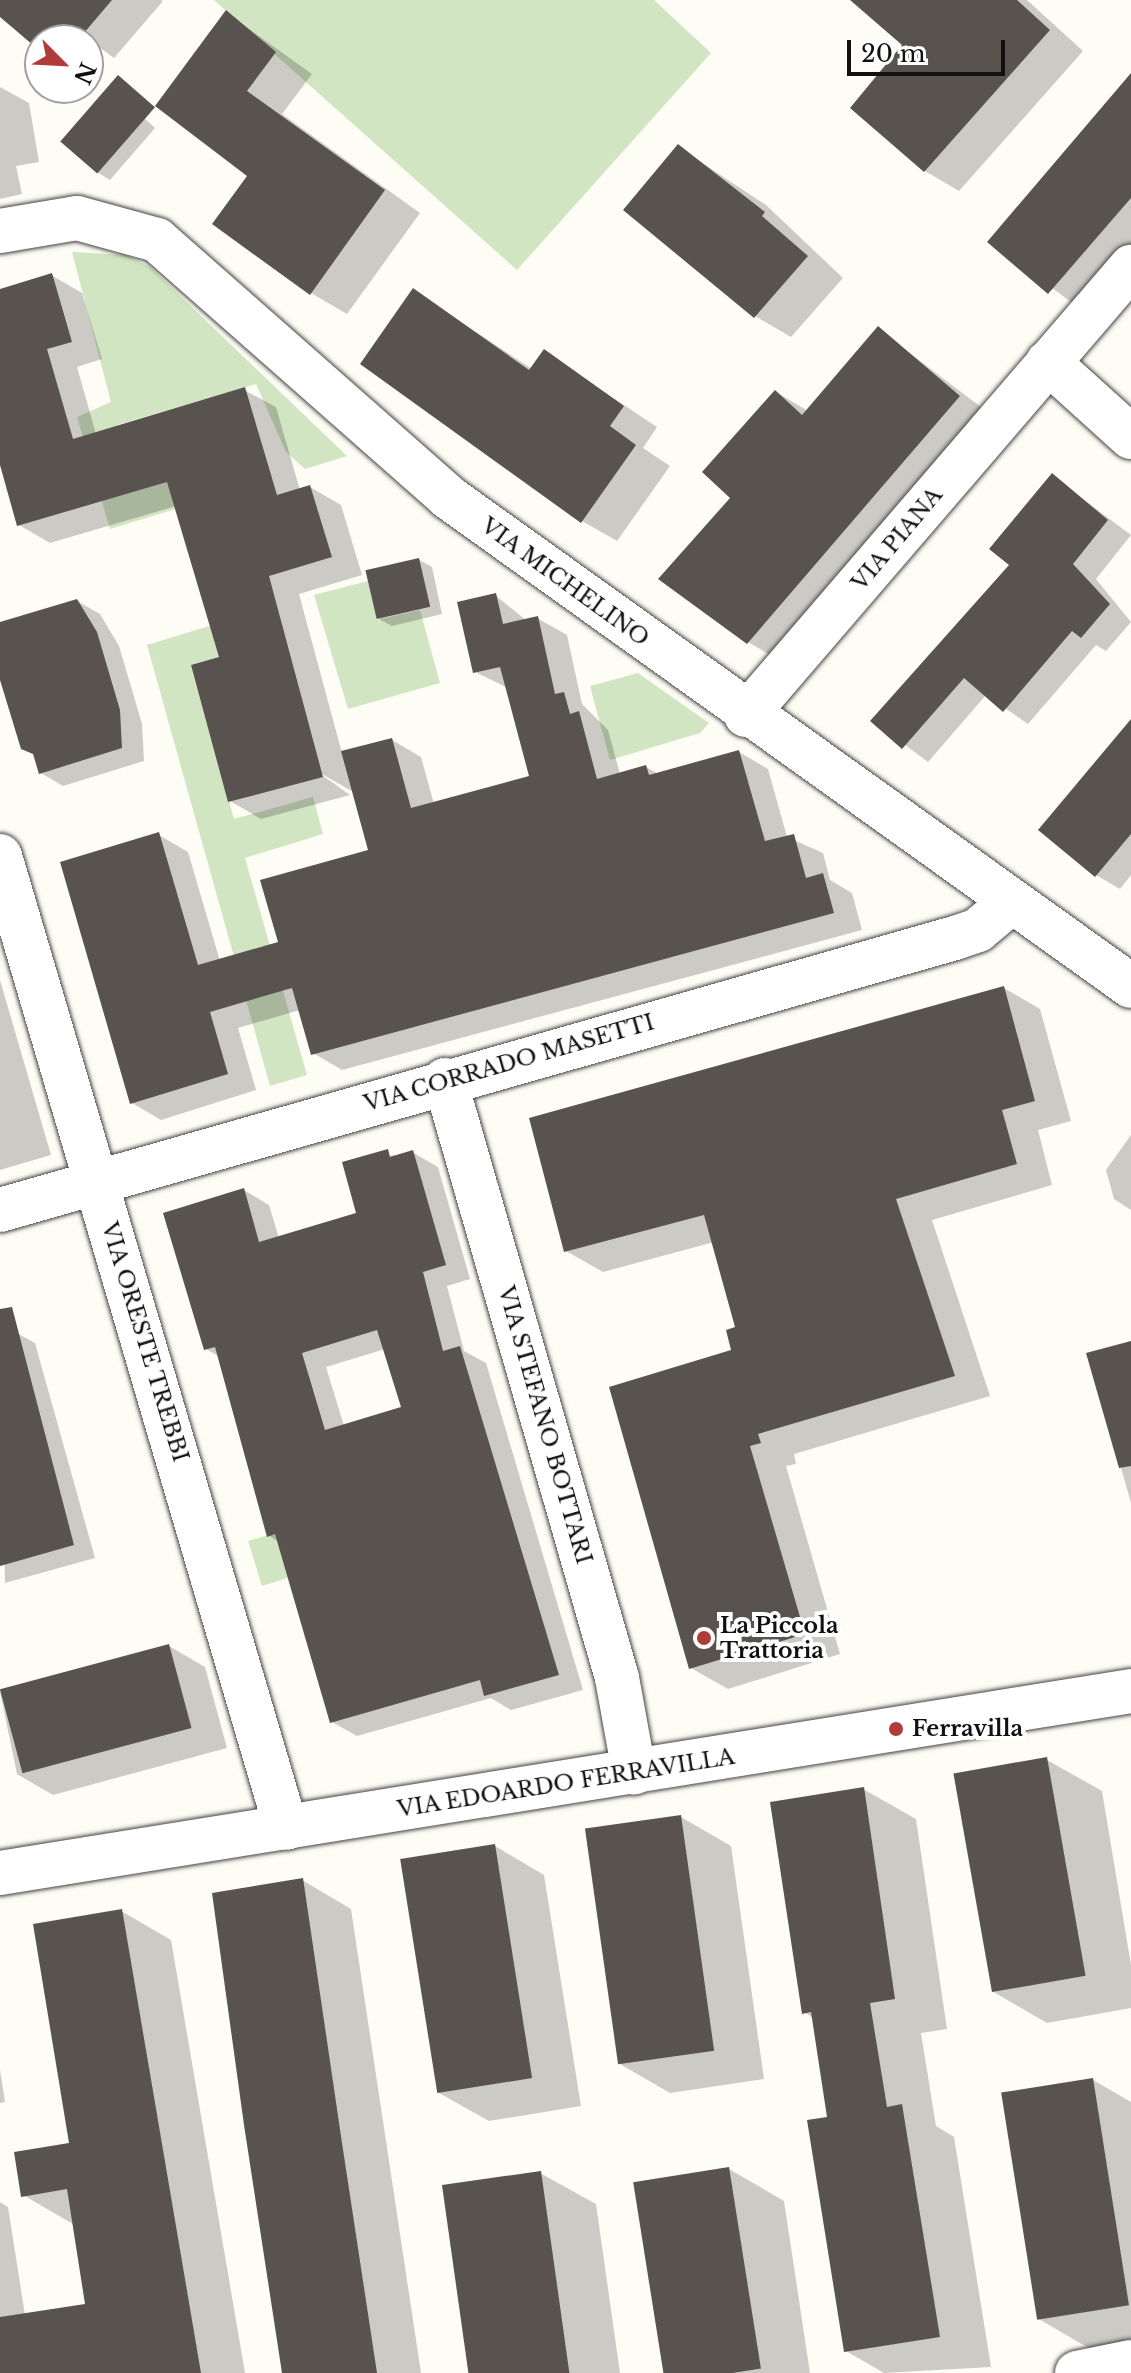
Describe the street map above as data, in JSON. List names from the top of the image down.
{
  "streets": {
    "street": [
      "VIA PIANA",
      "VIA MICHELINO",
      "VIA CORRADO MASETTI",
      "VIA ORESTE TREBBI",
      "VIA STEFANO BOTTARI",
      "VIA EDOARDO FERRAVILLA"
    ]
  },
  "crossings": [
    ["VIA PIANA", "VIA MICHELINO"],
    ["VIA MICHELINO", "VIA CORRADO MASETTI"],
    ["VIA CORRADO MASETTI", "VIA ORESTE TREBBI"],
    ["VIA CORRADO MASETTI", "VIA STEFANO BOTTARI"],
    ["VIA ORESTE TREBBI", "VIA EDOARDO FERRAVILLA"],
    ["VIA STEFANO BOTTARI", "VIA EDOARDO FERRAVILLA"]
  ],
  "places": ["La Piccola Trattoria", "Ferravilla"],
  "scale_bar": "20 m",
  "north": "bottom right"
}
